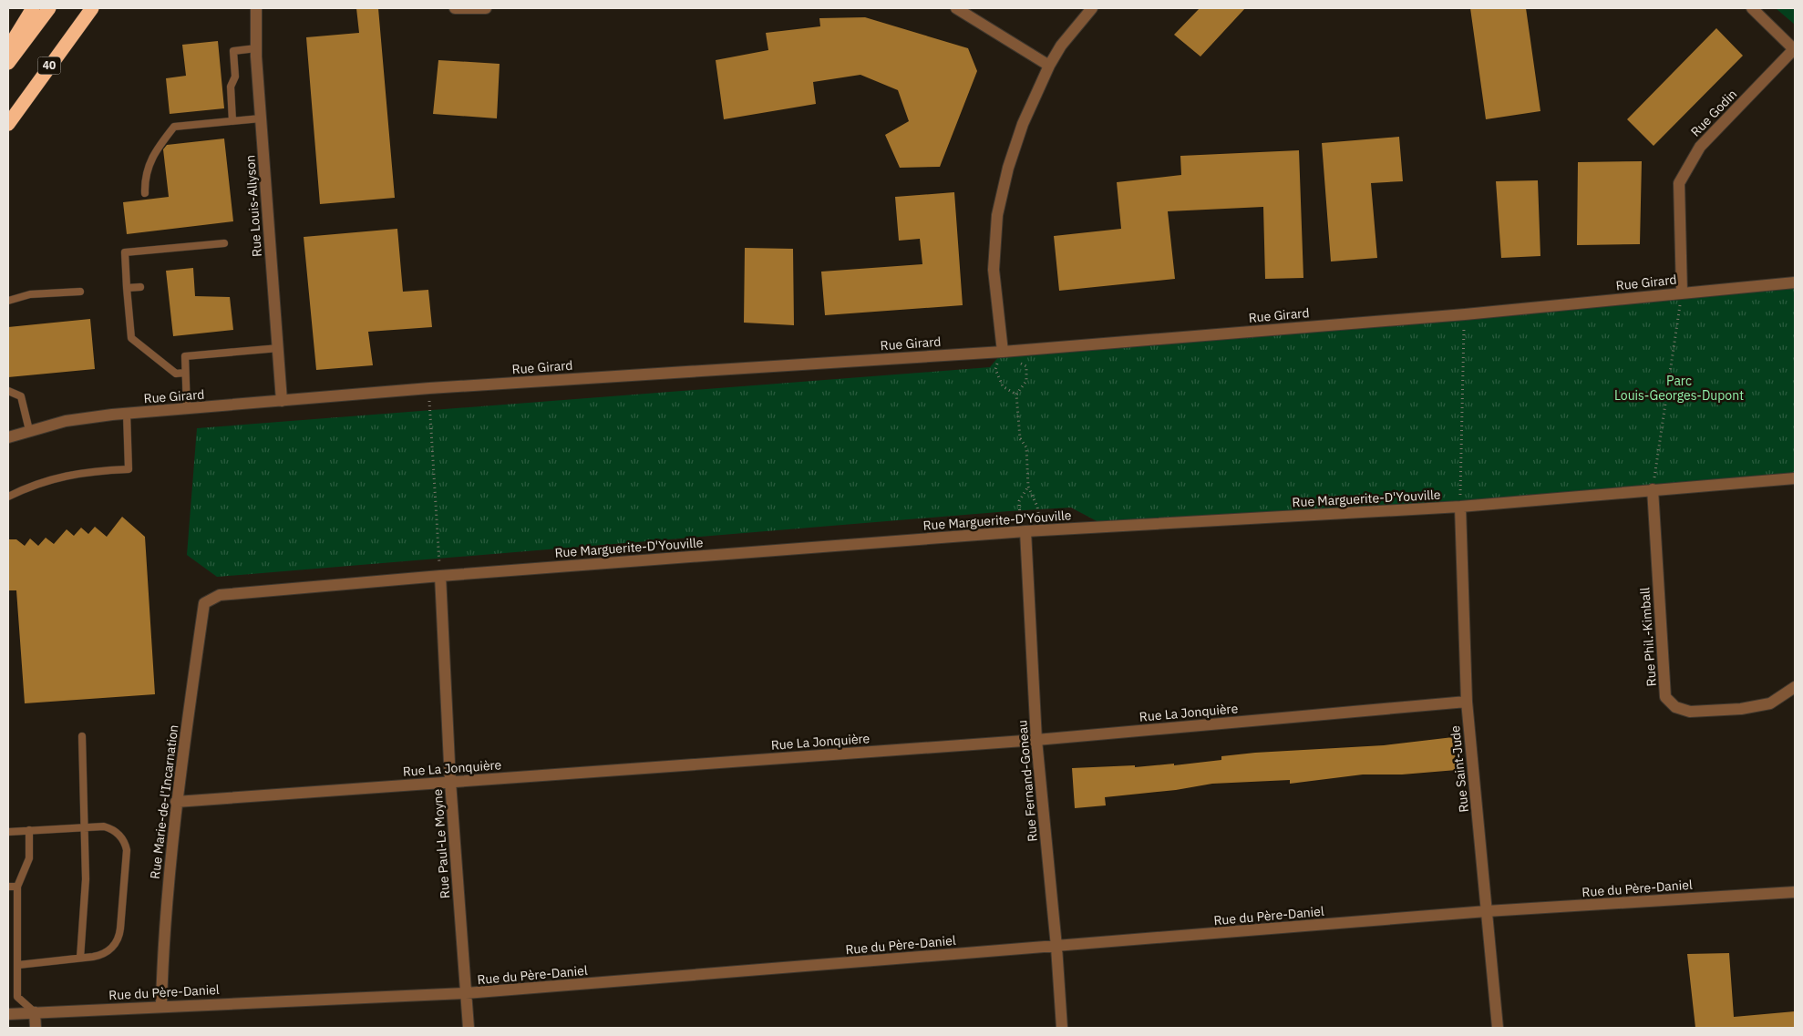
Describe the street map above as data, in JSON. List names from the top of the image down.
{
  "streets": {
    "highway": ["40"],
    "street": [
      "Rue Godin",
      "Rue Louis-Allyson",
      "Rue Girard",
      "Rue Marguerite-D'Youville",
      "Rue Phil.-Kimball",
      "Rue La Jonquière",
      "Rue Saint-Jude",
      "Rue Fernand-Goneau",
      "Rue Marie-de-l'Incarnation",
      "Rue Paul-Le Moyne",
      "Rue du Père-Daniel"
    ]
  },
  "crossings": [
    ["Rue Godin", "Rue Girard"],
    ["Rue Louis-Allyson", "Rue Girard"],
    ["Rue Marguerite-D'Youville", "Rue Phil.-Kimball"],
    ["Rue Marguerite-D'Youville", "Rue Saint-Jude"],
    ["Rue Marguerite-D'Youville", "Rue Fernand-Goneau"],
    ["Rue Marguerite-D'Youville", "Rue Marie-de-l'Incarnation"],
    ["Rue Marguerite-D'Youville", "Rue Paul-Le Moyne"],
    ["Rue La Jonquière", "Rue Saint-Jude"],
    ["Rue La Jonquière", "Rue Fernand-Goneau"],
    ["Rue La Jonquière", "Rue Marie-de-l'Incarnation"],
    ["Rue La Jonquière", "Rue Paul-Le Moyne"],
    ["Rue Saint-Jude", "Rue du Père-Daniel"],
    ["Rue Fernand-Goneau", "Rue du Père-Daniel"],
    ["Rue Marie-de-l'Incarnation", "Rue du Père-Daniel"],
    ["Rue Paul-Le Moyne", "Rue du Père-Daniel"]
  ],
  "parks": ["Parc Louis-Georges-Dupont"]
}
